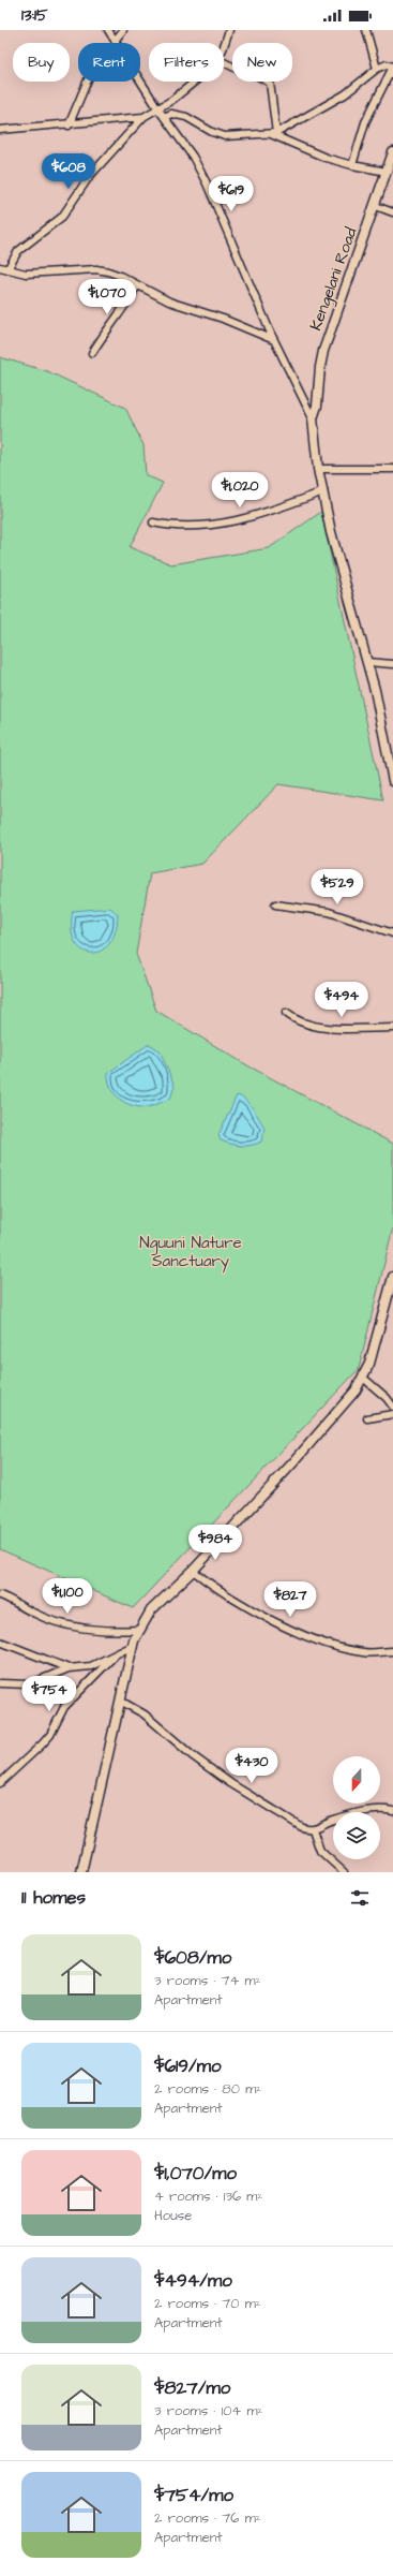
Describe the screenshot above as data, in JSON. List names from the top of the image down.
{
  "streets": {
    "main road": ["Kengelani Road"]
  },
  "parks": ["Nguuni Nature Sanctuary"],
  "north": "bottom",
  "page": {
    "status": "13:15",
    "chip": [
      "Buy",
      "Rent",
      "Filters",
      "New"
    ],
    "price": [
      "$608",
      "$619",
      "$1,070",
      "$1,020",
      "$529",
      "$494",
      "$984",
      "$1,100",
      "$827",
      "$754",
      "$430"
    ],
    "heading": "11 homes",
    "list": [
      {
        "name": "$608/mo",
        "note": "3 rooms · 74 m² · Apartment"
      },
      {
        "name": "$619/mo",
        "note": "2 rooms · 80 m² · Apartment"
      },
      {
        "name": "$1,070/mo",
        "note": "4 rooms · 136 m² · House"
      },
      {
        "name": "$494/mo",
        "note": "2 rooms · 70 m² · Apartment"
      },
      {
        "name": "$827/mo",
        "note": "3 rooms · 104 m² · Apartment"
      },
      {
        "name": "$754/mo",
        "note": "2 rooms · 76 m² · Apartment"
      }
    ]
  }
}
